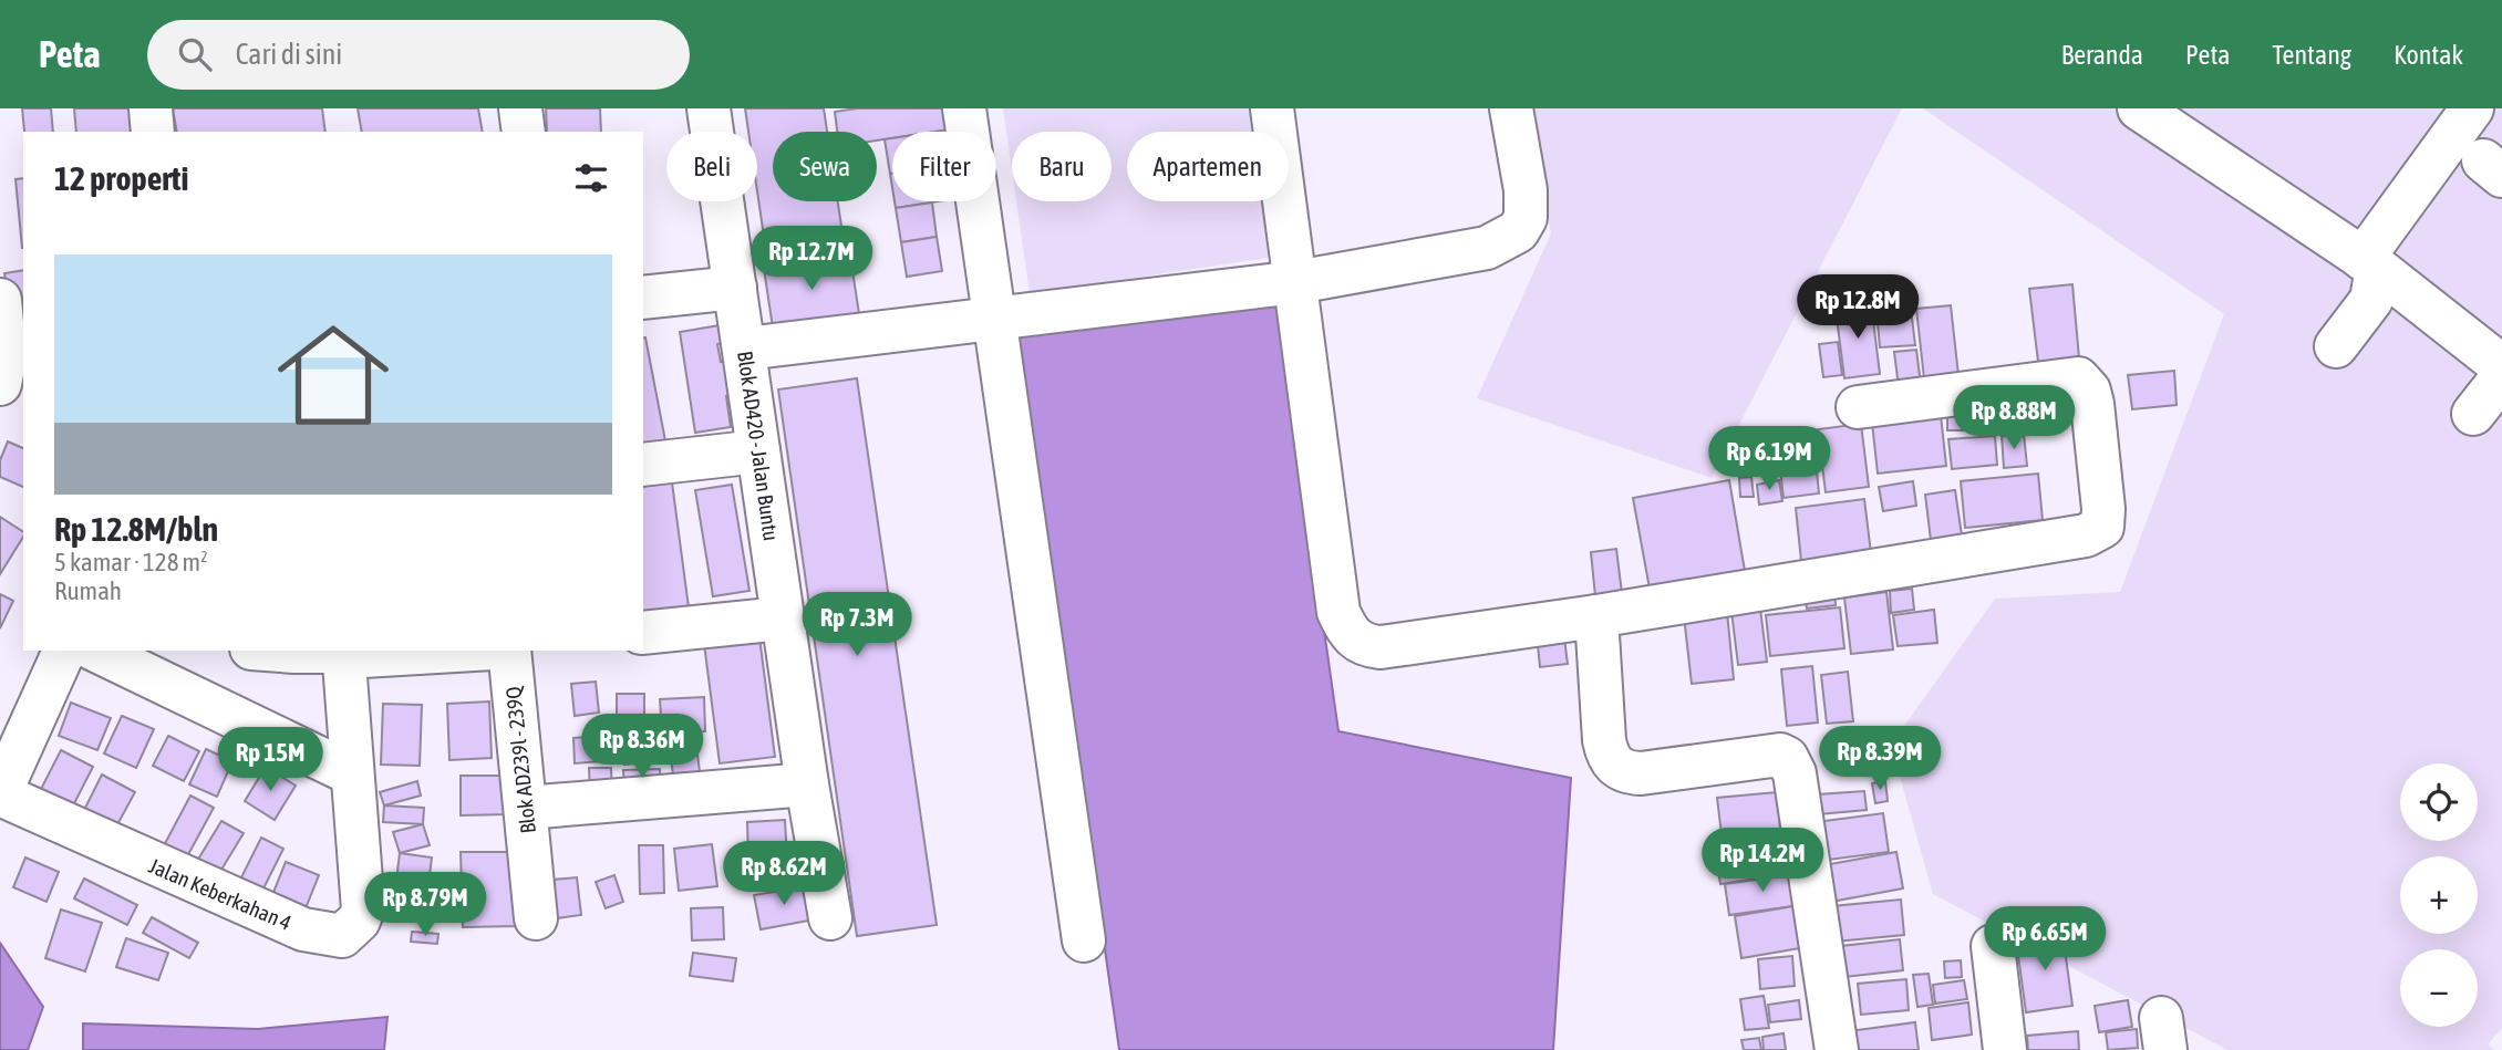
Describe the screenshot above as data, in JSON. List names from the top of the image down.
{
  "streets": {
    "street": ["Blok AD420 - Jalan Buntu", "Blok AD239l - 239Q", "Jalan Keberkahan 4"]
  },
  "page": {
    "header": "Peta",
    "search": "Cari di sini",
    "nav": [
      "Beranda",
      "Peta",
      "Tentang",
      "Kontak"
    ],
    "chip": [
      "Beli",
      "Sewa",
      "Filter",
      "Baru",
      "Apartemen"
    ],
    "heading": "12 properti",
    "list": [
      {
        "name": "Rp 12.8M/bln",
        "note": "5 kamar · 128 m² · Rumah"
      }
    ],
    "price": [
      "Rp 12.7M",
      "Rp 12.8M",
      "Rp 8.88M",
      "Rp 6.19M",
      "Rp 7.3M",
      "Rp 8.36M",
      "Rp 8.39M",
      "Rp 15M",
      "Rp 14.2M",
      "Rp 8.62M",
      "Rp 8.79M",
      "Rp 6.65M"
    ],
    "map_buttons": ["+", "−"]
  }
}
